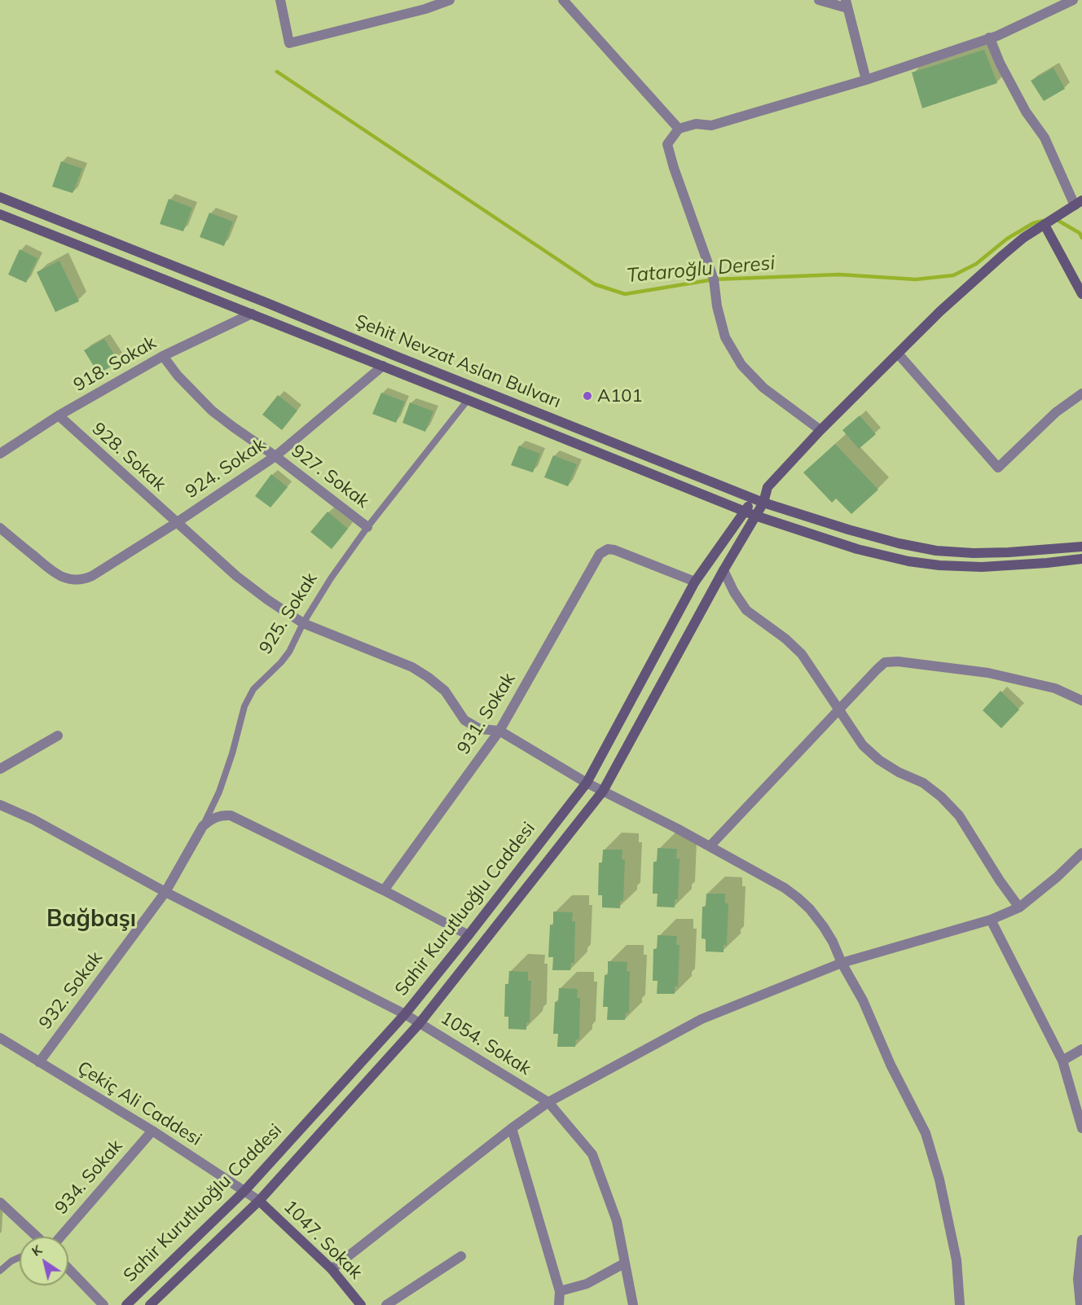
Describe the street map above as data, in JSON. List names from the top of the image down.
{
  "streets": {
    "street": [
      "Şehit Nevzat Aslan Bulvarı",
      "918. Sokak",
      "928. Sokak",
      "924. Sokak",
      "927. Sokak",
      "925. Sokak",
      "931. Sokak",
      "Sahir Kurutluoğlu Caddesi",
      "932. Sokak",
      "1054. Sokak",
      "Çekiç Ali Caddesi",
      "934. Sokak",
      "1047. Sokak"
    ]
  },
  "crossings": [
    ["Şehit Nevzat Aslan Bulvarı", "918. Sokak"],
    ["Şehit Nevzat Aslan Bulvarı", "924. Sokak"],
    ["Şehit Nevzat Aslan Bulvarı", "925. Sokak"],
    ["Şehit Nevzat Aslan Bulvarı", "Sahir Kurutluoğlu Caddesi"],
    ["918. Sokak", "928. Sokak"],
    ["918. Sokak", "927. Sokak"],
    ["928. Sokak", "924. Sokak"],
    ["928. Sokak", "925. Sokak"],
    ["928. Sokak", "931. Sokak"],
    ["924. Sokak", "927. Sokak"],
    ["927. Sokak", "925. Sokak"],
    ["925. Sokak", "932. Sokak"],
    ["925. Sokak", "1054. Sokak"],
    ["931. Sokak", "Sahir Kurutluoğlu Caddesi"],
    ["Sahir Kurutluoğlu Caddesi", "1054. Sokak"],
    ["Sahir Kurutluoğlu Caddesi", "Çekiç Ali Caddesi"],
    ["Sahir Kurutluoğlu Caddesi", "1047. Sokak"],
    ["932. Sokak", "1054. Sokak"],
    ["932. Sokak", "Çekiç Ali Caddesi"],
    ["Çekiç Ali Caddesi", "934. Sokak"],
    ["Çekiç Ali Caddesi", "1047. Sokak"]
  ],
  "districts": ["Bağbaşı"],
  "water": ["Tataroğlu Deresi"],
  "places": ["A101"],
  "north": "top left"
}
